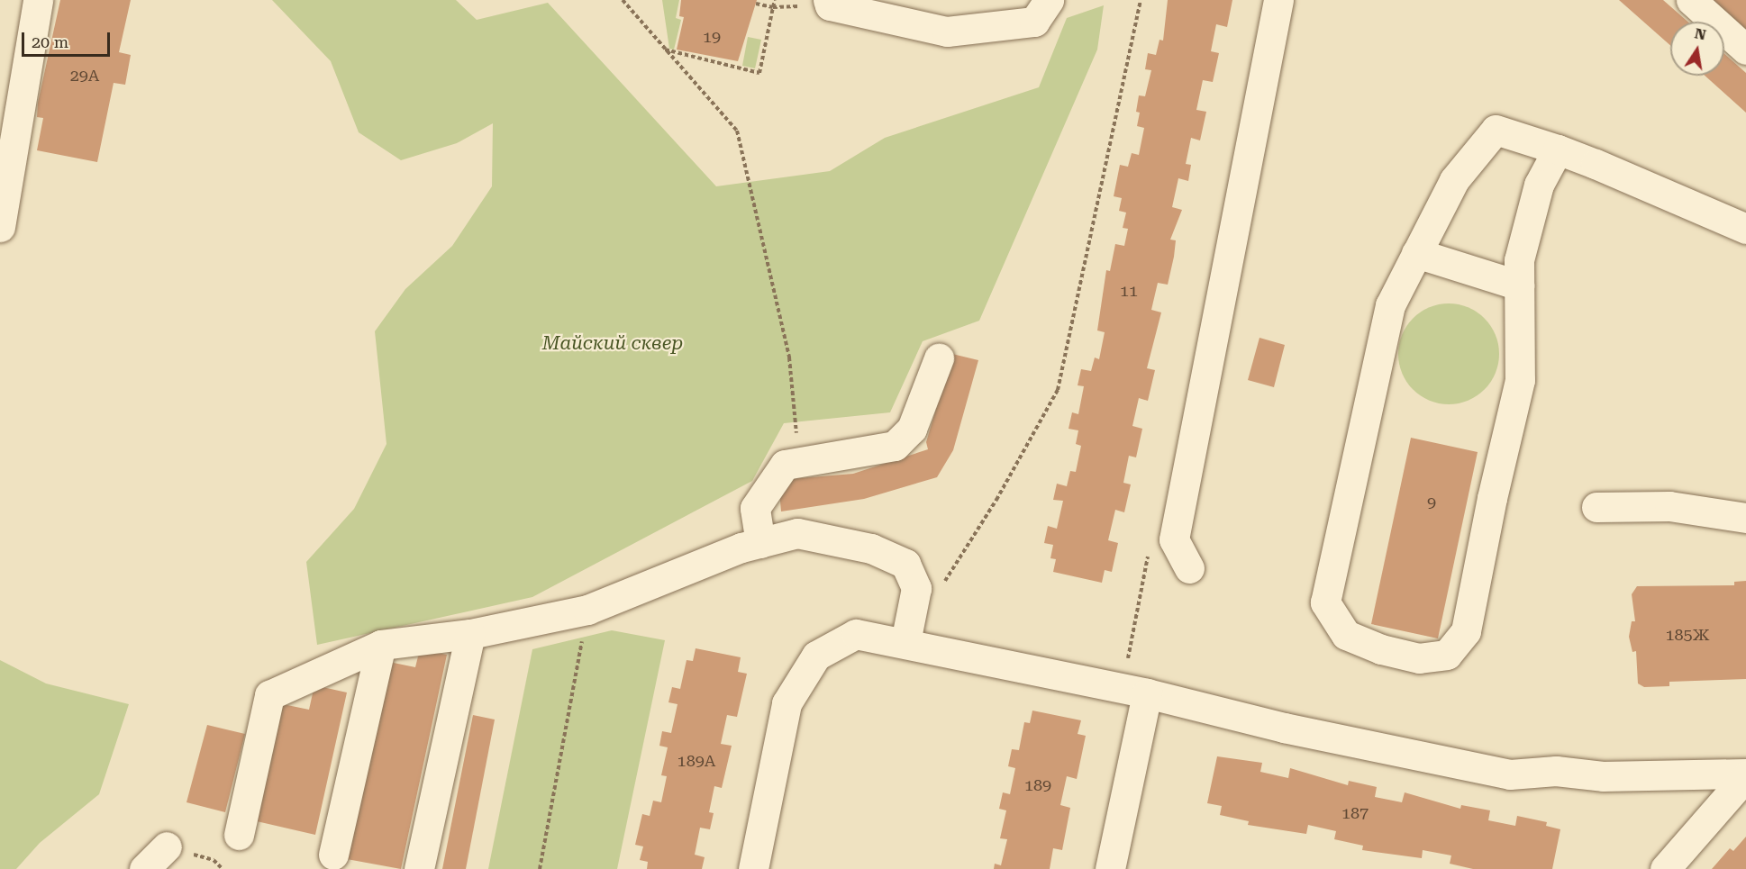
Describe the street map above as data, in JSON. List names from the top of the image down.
{
  "parks": ["Майский сквер"],
  "house_numbers": [
    "19",
    "29А",
    "11",
    "9",
    "185Ж",
    "189А",
    "189",
    "187"
  ],
  "scale_bar": "20 m",
  "north": "top"
}
